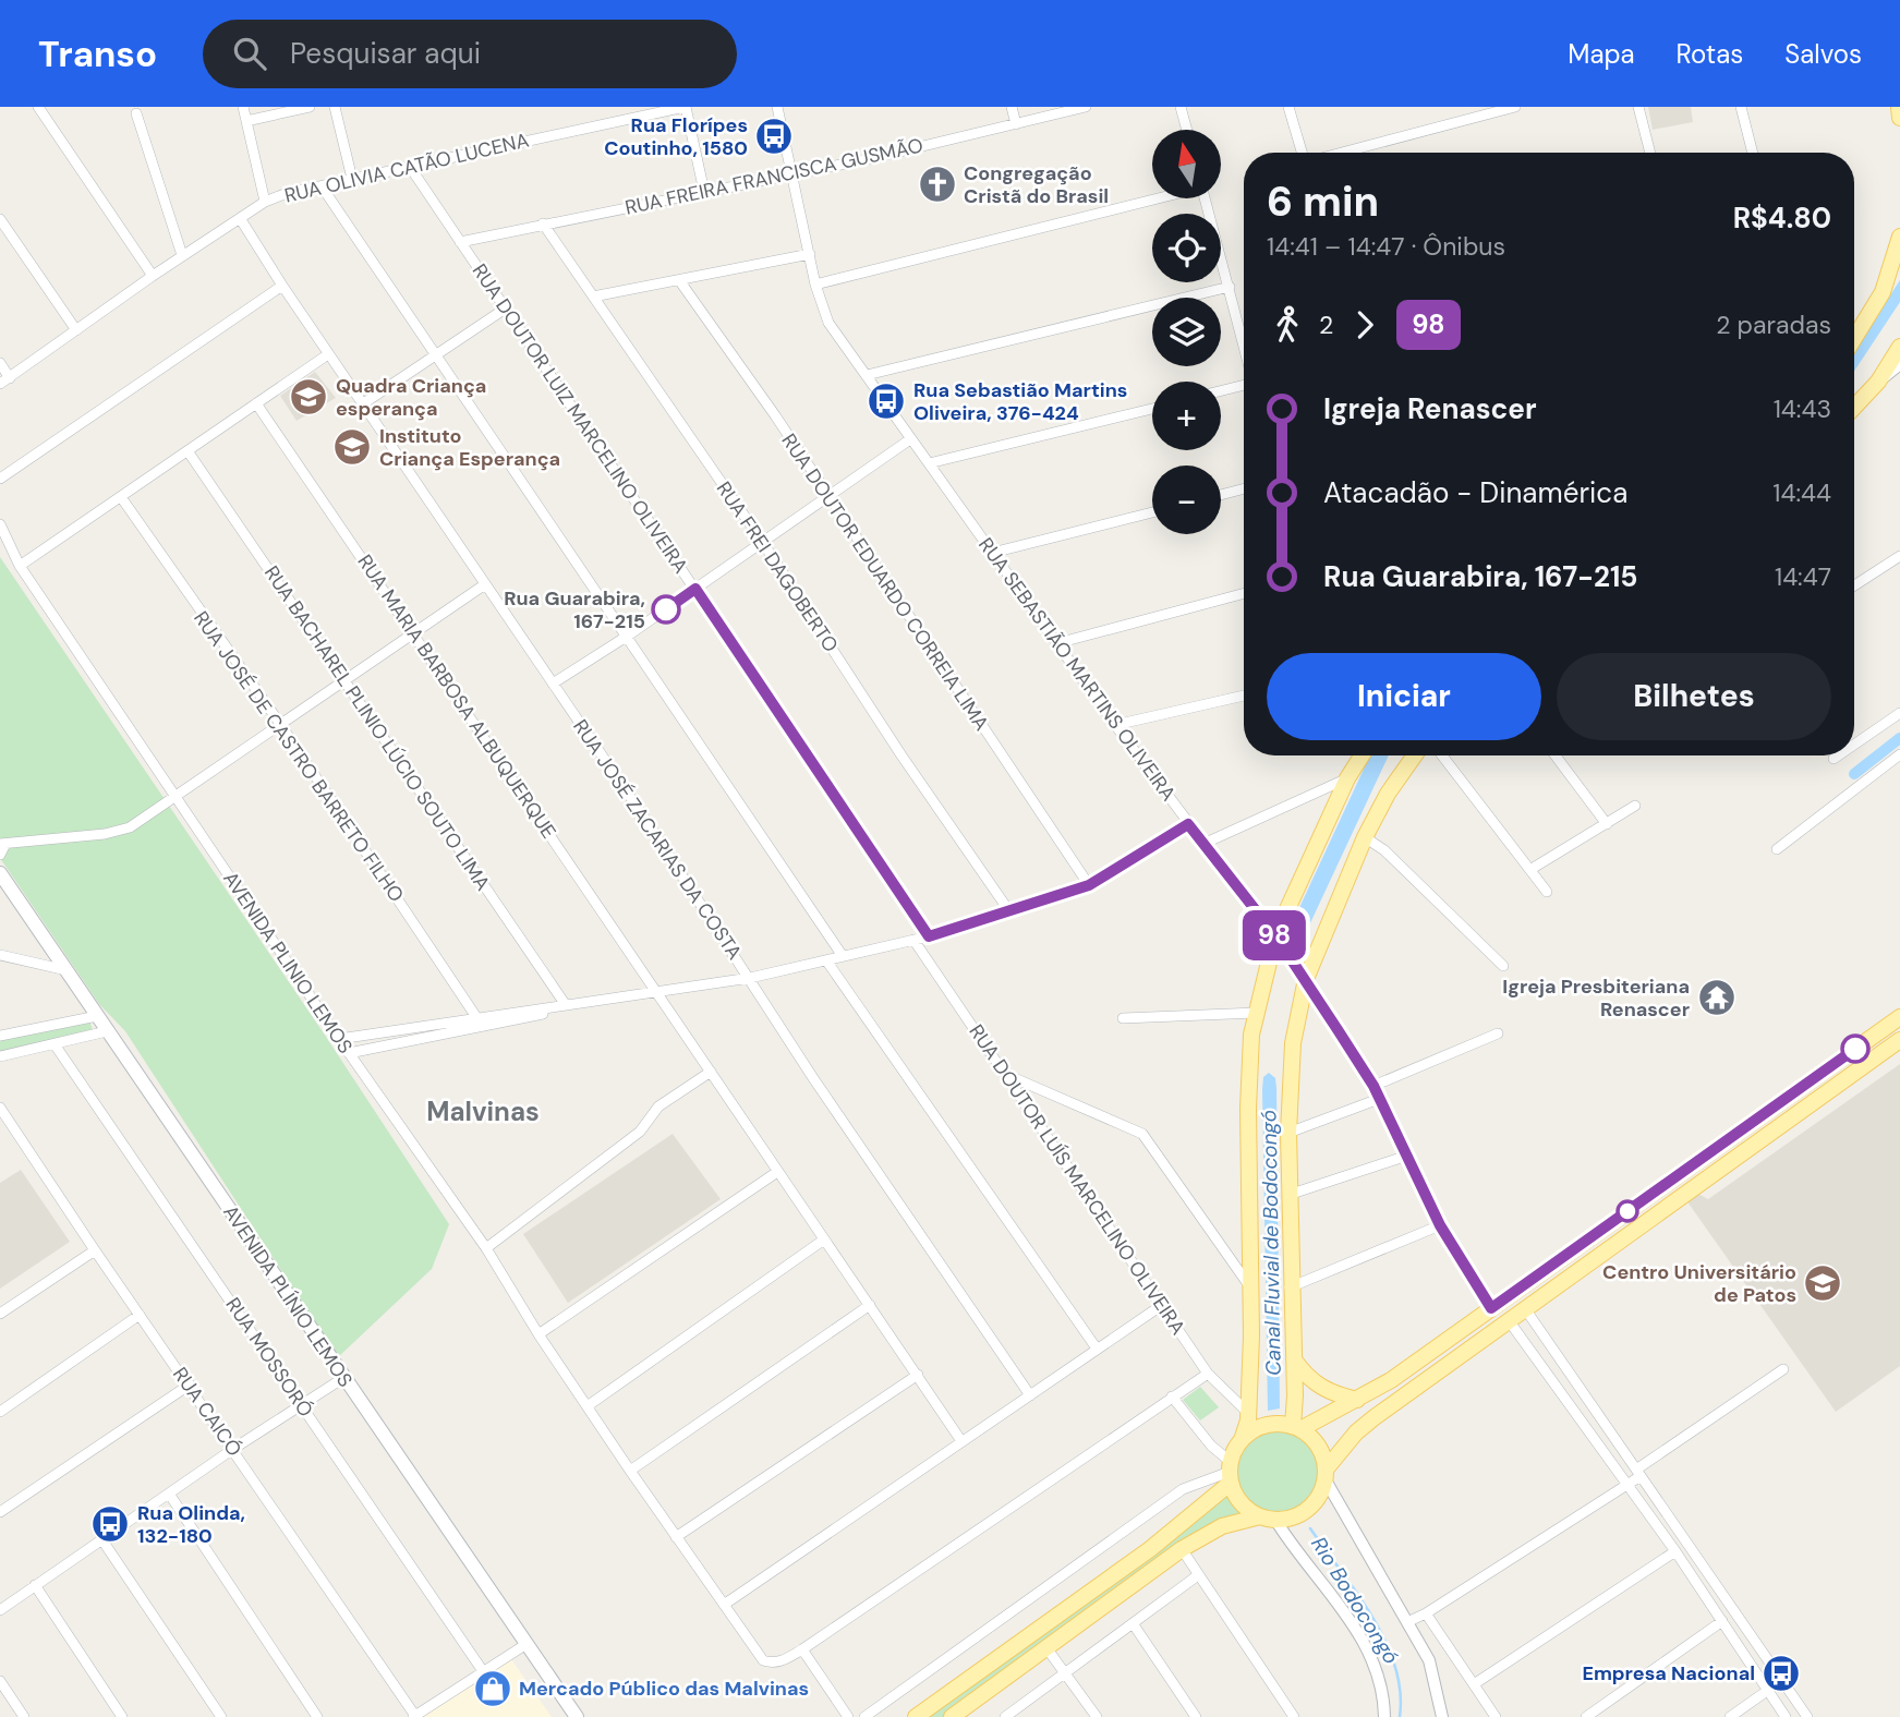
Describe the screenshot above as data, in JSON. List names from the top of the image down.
{
  "streets": {
    "main road": ["AVENIDA PLÍNIO LEMOS"],
    "street": [
      "RUA OLIVIA CATÃO LUCENA",
      "RUA FREIRA FRANCISCA GUSMÃO",
      "RUA DOUTOR LUIZ MARCELINO OLIVEIRA",
      "RUA FREI DAGOBERTO",
      "RUA DOUTOR EDUARDO CORREIA LIMA",
      "RUA SEBASTIÃO MARTINS OLIVEIRA",
      "RUA MARIA BARBOSA ALBUQUERQUE",
      "RUA BACHAREL PLINIO LÚCIO SOUTO LIMA",
      "RUA JOSÉ DE CASTRO BARRETO FILHO",
      "RUA JOSÉ ZACARIAS DA COSTA",
      "AVENIDA PLINIO LEMOS",
      "RUA DOUTOR LUÍS MARCELINO OLIVEIRA",
      "RUA MOSSORÓ",
      "RUA CAICÓ"
    ]
  },
  "crossings": [
    ["RUA OLIVIA CATÃO LUCENA", "RUA DOUTOR LUIZ MARCELINO OLIVEIRA"],
    ["RUA OLIVIA CATÃO LUCENA", "RUA JOSÉ ZACARIAS DA COSTA"],
    ["RUA FREIRA FRANCISCA GUSMÃO", "RUA DOUTOR LUIZ MARCELINO OLIVEIRA"],
    ["RUA FREIRA FRANCISCA GUSMÃO", "RUA FREI DAGOBERTO"],
    ["RUA FREIRA FRANCISCA GUSMÃO", "RUA SEBASTIÃO MARTINS OLIVEIRA"]
  ],
  "districts": ["Malvinas"],
  "water": ["Canal Fluvial de Bodocongó", "Rio Bodocongó"],
  "places": {
    "bus stop": [
      "Rua Florípes Coutinho, 1580",
      "Rua Sebastião Martins Oliveira, 376-424",
      "Rua Olinda, 132-180",
      "Empresa Nacional"
    ],
    "church": ["Congregação Cristã do Brasil"],
    "school or university": ["Quadra Criança esperança", "Instituto Criança Esperança", "Centro Universitário de Patos"],
    "other": ["Rua Guarabira, 167-215"],
    "temple": ["Igreja Presbiteriana Renascer"],
    "shop": ["Mercado Público das Malvinas"]
  },
  "lines": ["bus line 98"],
  "north": "top",
  "page": {
    "header": "Transo",
    "search": "Pesquisar aqui",
    "nav": ["Mapa", "Rotas", "Salvos"],
    "on_map": "98",
    "map_buttons": ["+", "−"],
    "heading": ["6 min", "14:41 – 14:47 · Ônibus", "R$4.80"],
    "legs": ["2", "98", "2 paradas"],
    "list": [
      {
        "name": "Igreja Renascer",
        "value": "14:43"
      },
      {
        "name": "Atacadão - Dinamérica",
        "value": "14:44"
      },
      {
        "name": "Rua Guarabira, 167-215",
        "value": "14:47"
      }
    ],
    "buttons": ["Iniciar", "Bilhetes"]
  }
}
